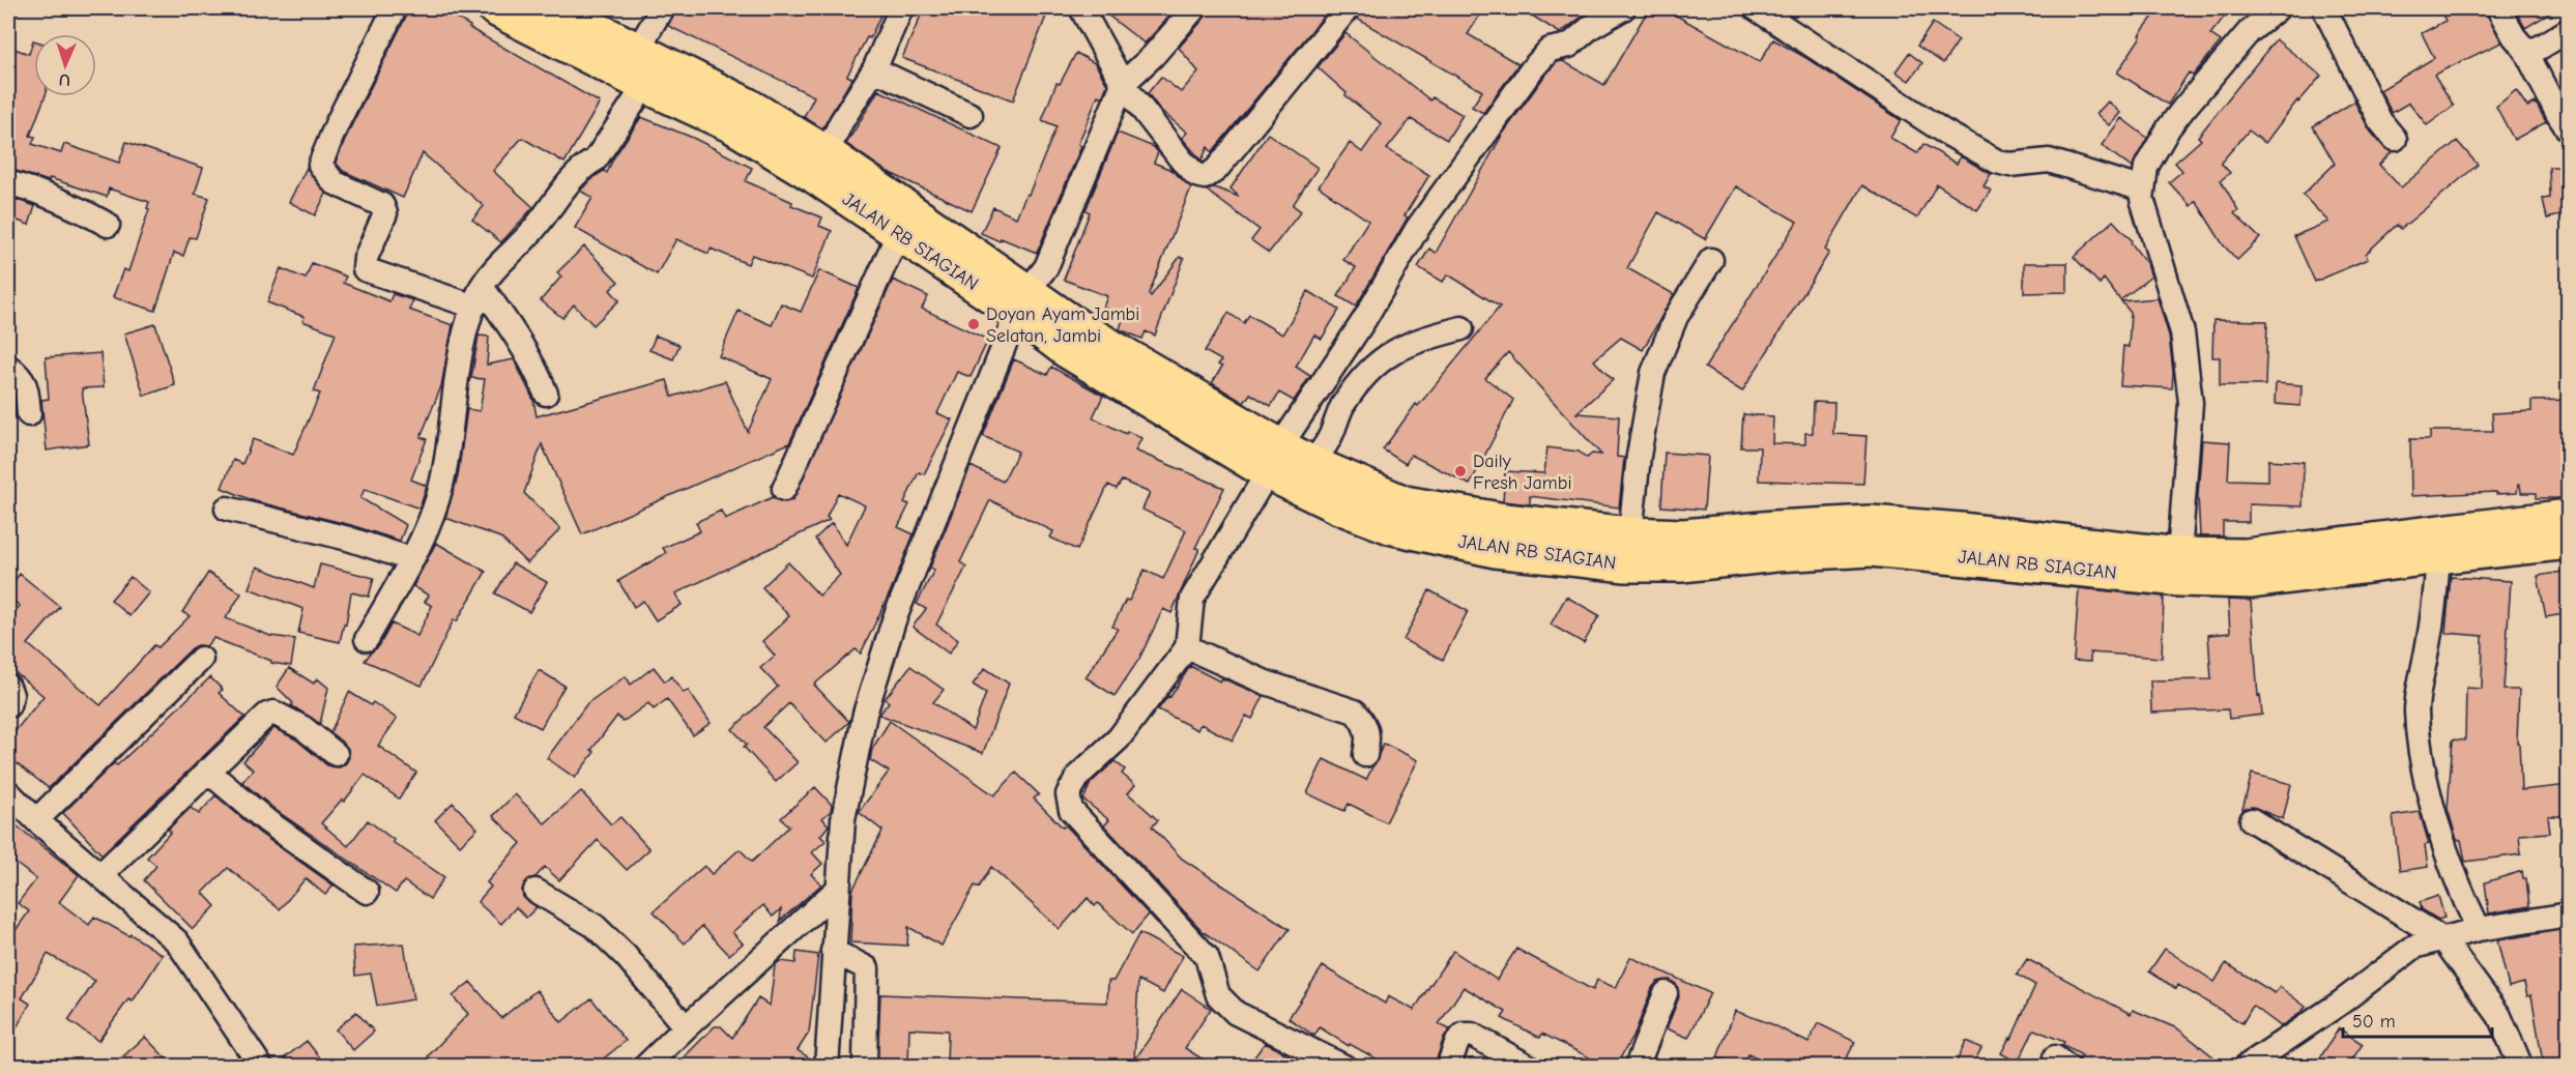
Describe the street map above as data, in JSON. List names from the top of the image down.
{
  "streets": {
    "highway": ["JALAN RB SIAGIAN"]
  },
  "places": ["Doyan Ayam Jambi Selatan, Jambi", "Daily Fresh Jambi"],
  "scale_bar": "50 m",
  "north": "bottom"
}
